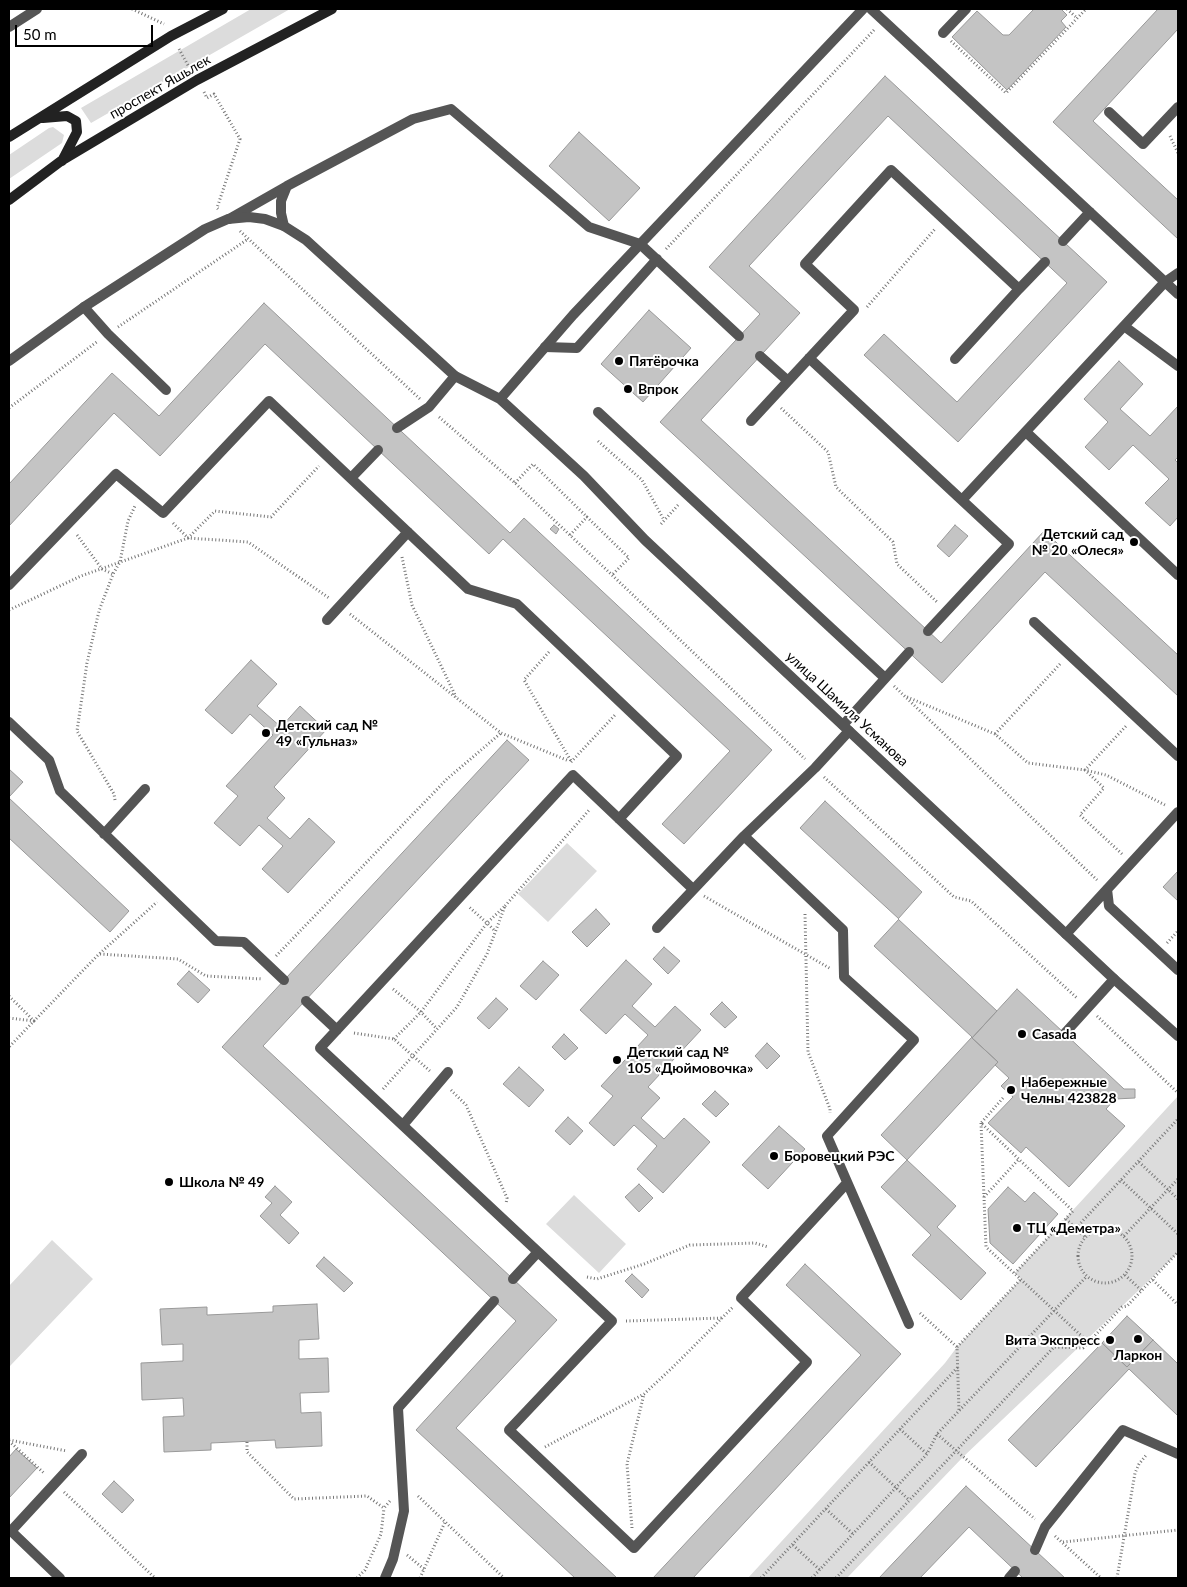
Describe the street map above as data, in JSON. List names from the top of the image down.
{
  "streets": {
    "main road": ["проспект Яшьлек"],
    "street": ["улица Шамиля Усманова"]
  },
  "places": [
    "Пятёрочка",
    "Впрок",
    "Детский сад № 20 «Олеся»",
    "Детский сад № 49 «Гульназ»",
    "Casada",
    "Детский сад № 105 «Дюймовочка»",
    "Набережные Челны 423828",
    "Боровецкий РЭС",
    "Школа № 49",
    "ТЦ «Деметра»",
    "Ларкон",
    "Вита Экспресс"
  ],
  "scale_bar": "50 m"
}
